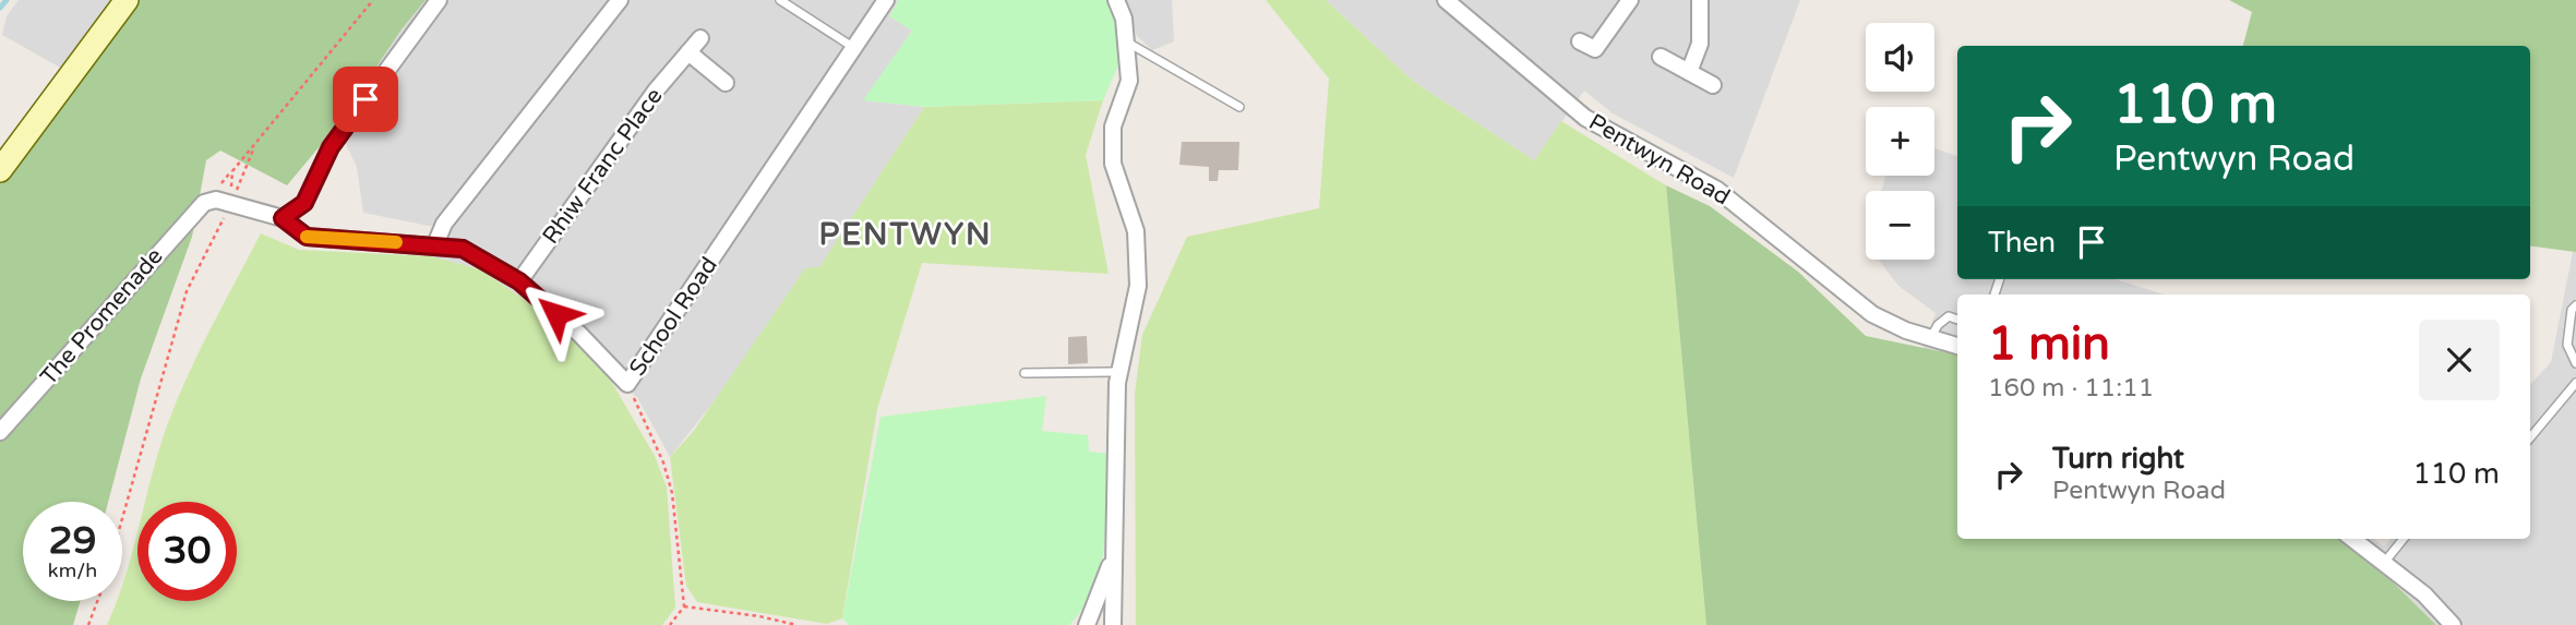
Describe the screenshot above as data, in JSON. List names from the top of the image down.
{
  "streets": {
    "street": [
      "Pentwyn Road",
      "Rhiw Franc Place",
      "The Promenade",
      "School Road"
    ]
  },
  "crossings": [
    ["Rhiw Franc Place", "School Road"],
    ["The Promenade", "School Road"]
  ],
  "districts": ["PENTWYN"],
  "page": {
    "map_buttons": ["+", "−"],
    "turn": ["110 m", "Pentwyn Road"],
    "then": "Then",
    "heading": ["1 min", "160 m · 11:11"],
    "list": [
      {
        "name": "Turn right",
        "note": "Pentwyn Road",
        "value": "110 m"
      }
    ],
    "speed": "29 km/h",
    "limit": "30"
  }
}
